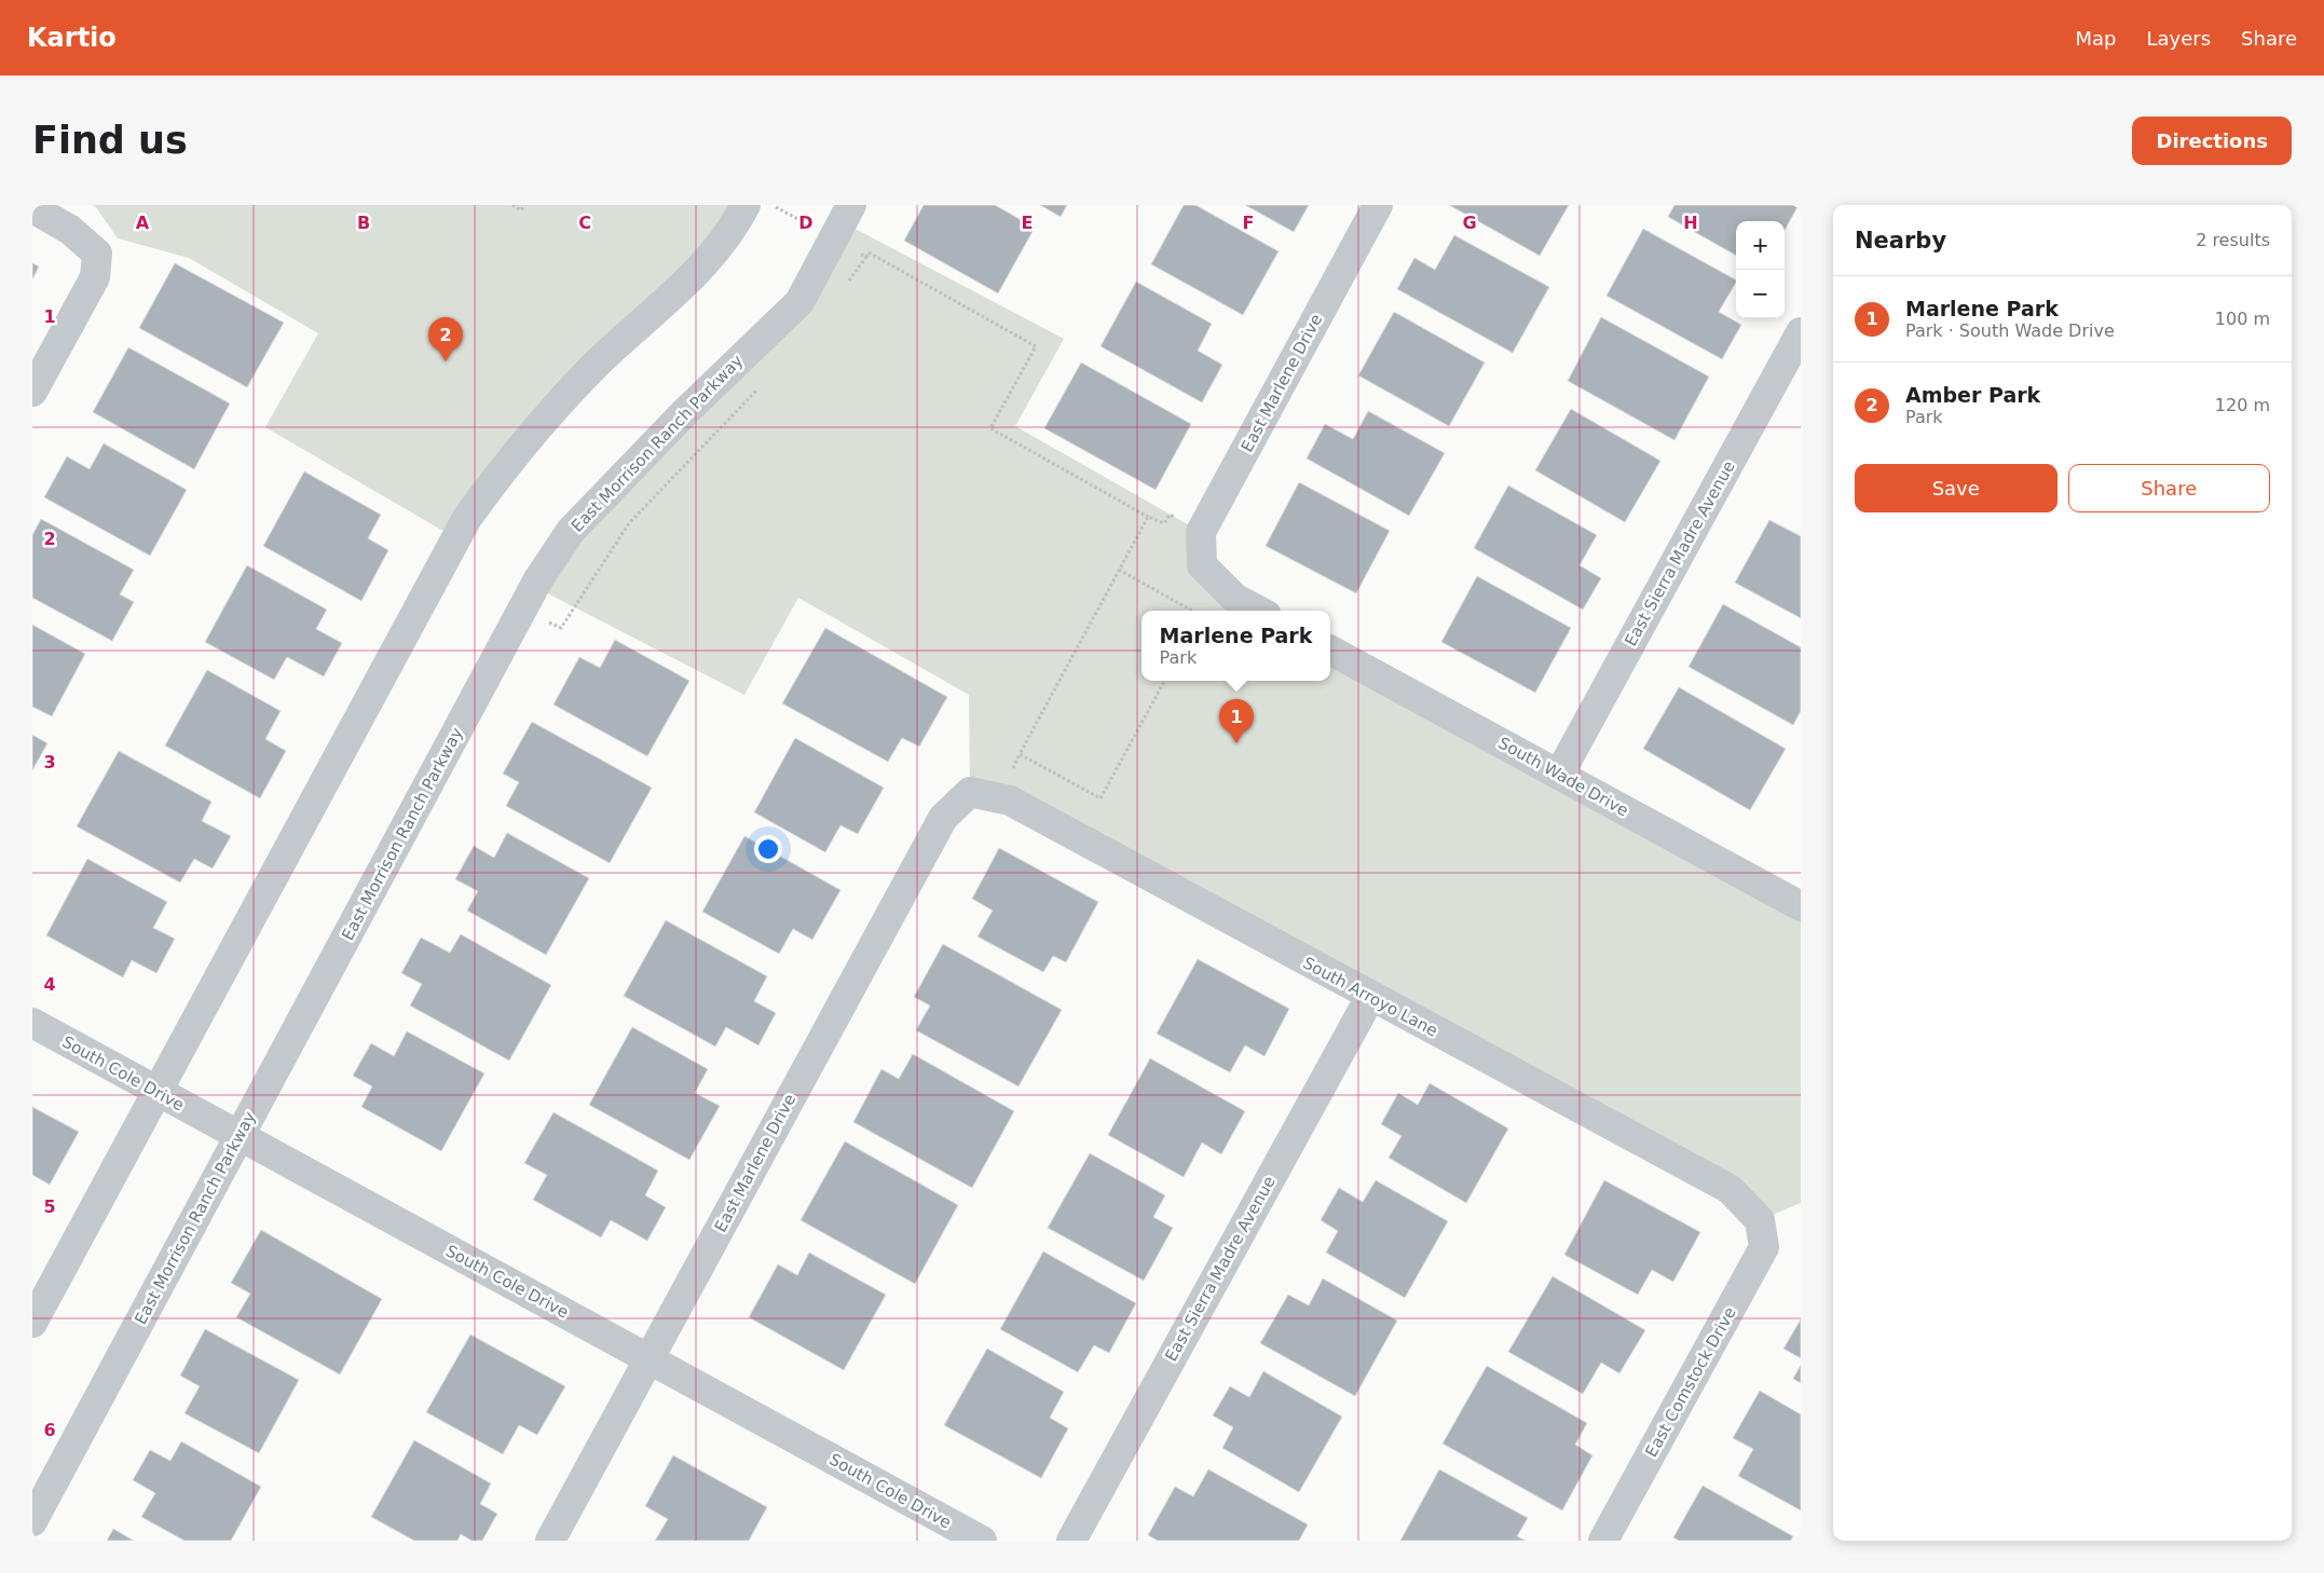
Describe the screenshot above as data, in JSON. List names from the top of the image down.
{
  "streets": {
    "street": [
      "East Marlene Drive",
      "East Morrison Ranch Parkway",
      "East Sierra Madre Avenue",
      "South Wade Drive",
      "South Arroyo Lane",
      "South Cole Drive",
      "East Comstock Drive"
    ]
  },
  "crossings": [
    ["East Marlene Drive", "South Arroyo Lane"],
    ["East Marlene Drive", "South Cole Drive"],
    ["East Morrison Ranch Parkway", "South Cole Drive"],
    ["East Sierra Madre Avenue", "South Wade Drive"],
    ["East Sierra Madre Avenue", "South Arroyo Lane"],
    ["South Arroyo Lane", "East Comstock Drive"]
  ],
  "page": {
    "header": "Kartio",
    "nav": ["Map", "Layers", "Share"],
    "buttons": [
      "Directions",
      ["Save", "Share"]
    ],
    "title": "Find us",
    "heading": ["Nearby", "2 results"],
    "map_buttons": ["+", "−"],
    "list": [
      {
        "mark": "1",
        "name": "Marlene Park",
        "note": "Park · South Wade Drive",
        "value": "100 m"
      },
      {
        "mark": "2",
        "name": "Amber Park",
        "note": "Park",
        "value": "120 m"
      }
    ],
    "pins": ["2", "1"],
    "popup": ["Marlene Park", "Park"]
  },
  "grid": {
    "columns": [
      "A",
      "B",
      "C",
      "D",
      "E",
      "F",
      "G",
      "H"
    ],
    "rows": [
      "1",
      "2",
      "3",
      "4",
      "5",
      "6"
    ]
  }
}
